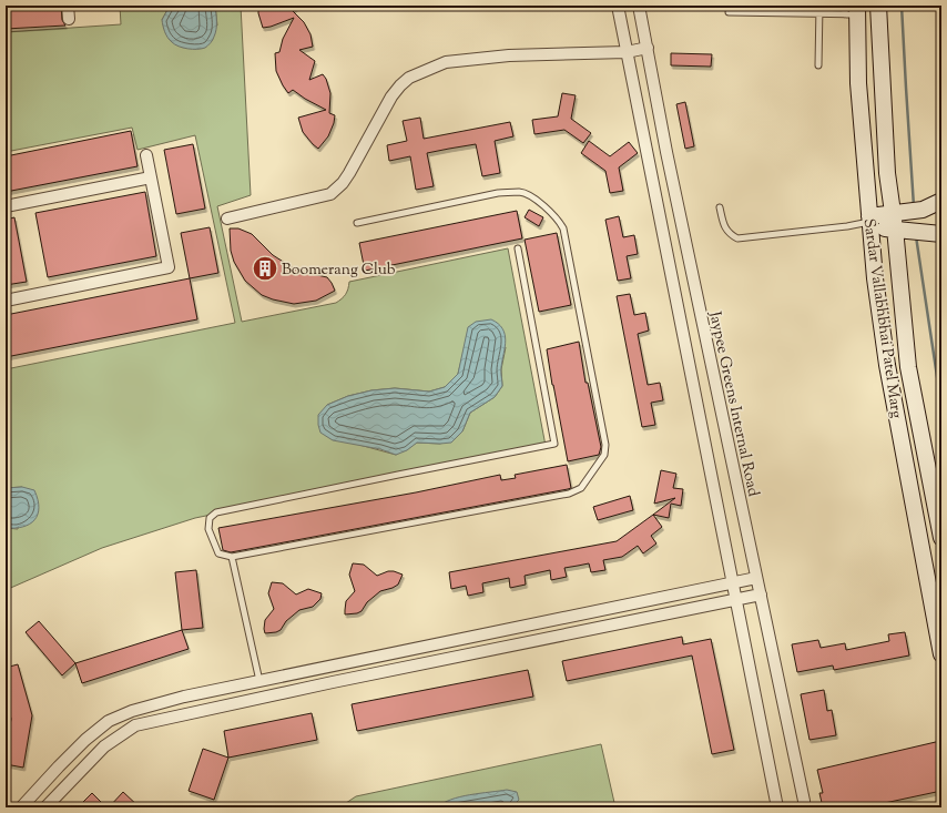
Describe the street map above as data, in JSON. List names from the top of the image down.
{
  "streets": {
    "street": ["Sardar Vallabhbhai Patel Marg", "Jaypee Greens Internal Road"]
  },
  "places": {
    "building": ["Boomerang Club"]
  }
}
